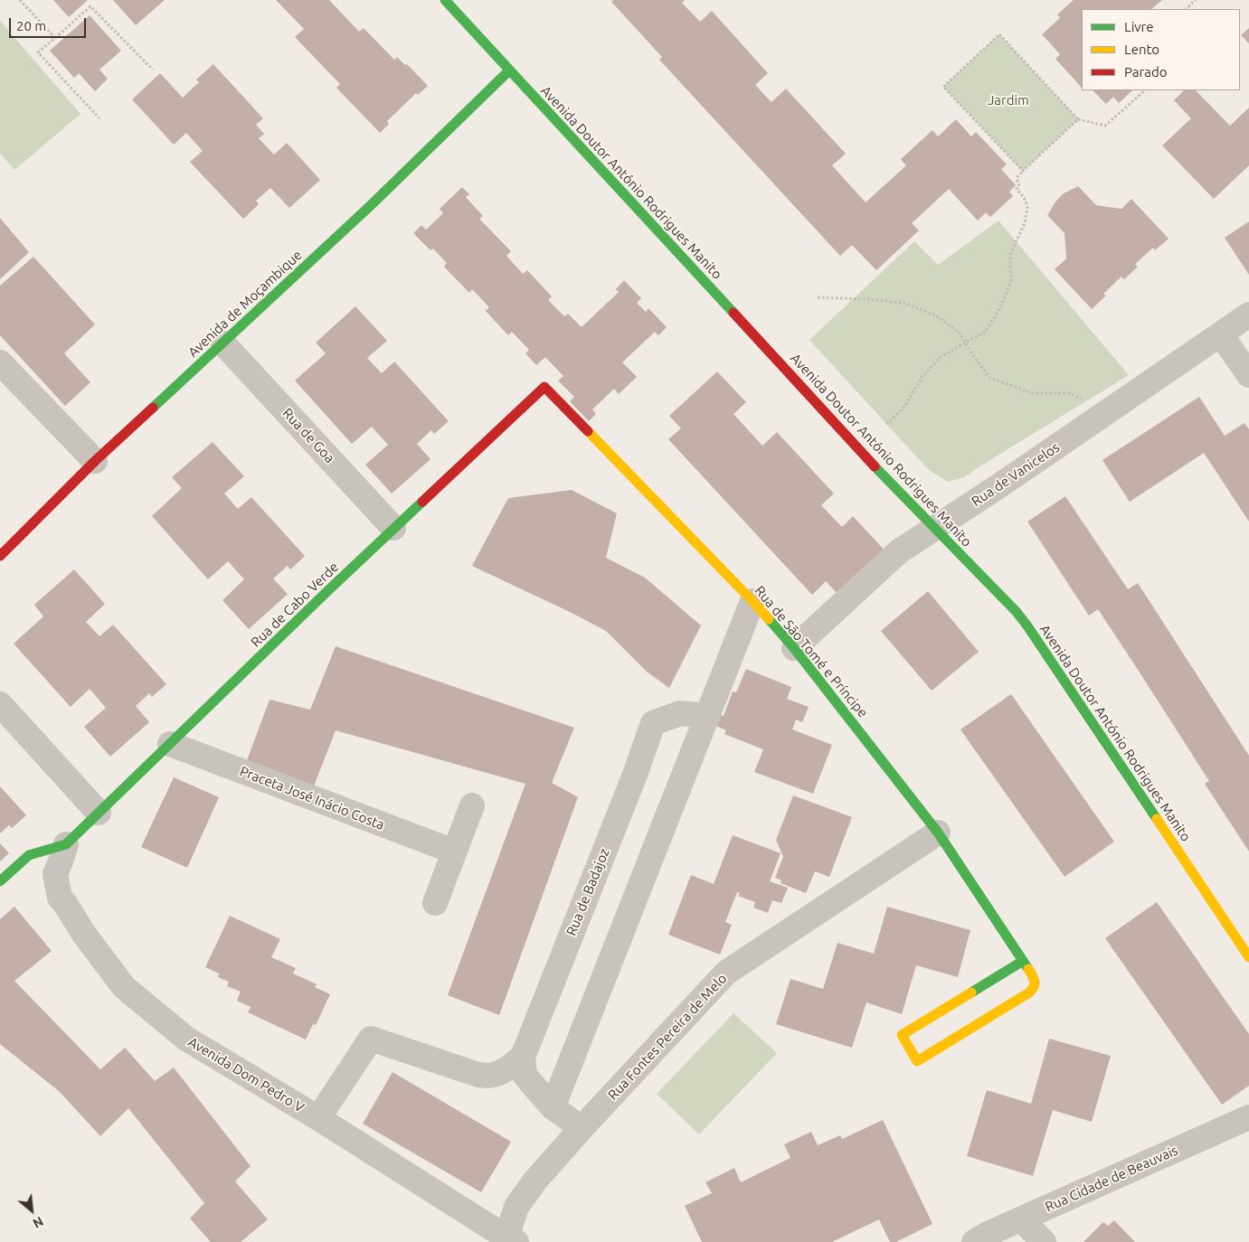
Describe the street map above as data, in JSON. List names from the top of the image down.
{
  "streets": {
    "street": [
      "Avenida Doutor António Rodrigues Manito",
      "Avenida de Moçambique",
      "Rua de Goa",
      "Rua de Vanicelos",
      "Rua de Cabo Verde",
      "Rua de São Tomé e Príncipe",
      "Praceta José Inácio Costa",
      "Rua de Badajoz",
      "Rua Fontes Pereira de Melo",
      "Avenida Dom Pedro V",
      "Rua Cidade de Beauvais"
    ]
  },
  "crossings": [
    ["Avenida Doutor António Rodrigues Manito", "Avenida de Moçambique"],
    ["Avenida Doutor António Rodrigues Manito", "Rua de Vanicelos"],
    ["Avenida de Moçambique", "Rua de Goa"],
    ["Rua de Goa", "Rua de Cabo Verde"],
    ["Rua de Vanicelos", "Rua de São Tomé e Príncipe"],
    ["Rua de Cabo Verde", "Rua de São Tomé e Príncipe"],
    ["Rua de Cabo Verde", "Praceta José Inácio Costa"],
    ["Rua de Cabo Verde", "Avenida Dom Pedro V"],
    ["Rua de São Tomé e Príncipe", "Rua Fontes Pereira de Melo"],
    ["Rua Fontes Pereira de Melo", "Avenida Dom Pedro V"]
  ],
  "parks": ["Jardim"],
  "legend": ["Livre", "Lento", "Parado"],
  "scale_bar": "20 m",
  "north": "bottom right"
}
